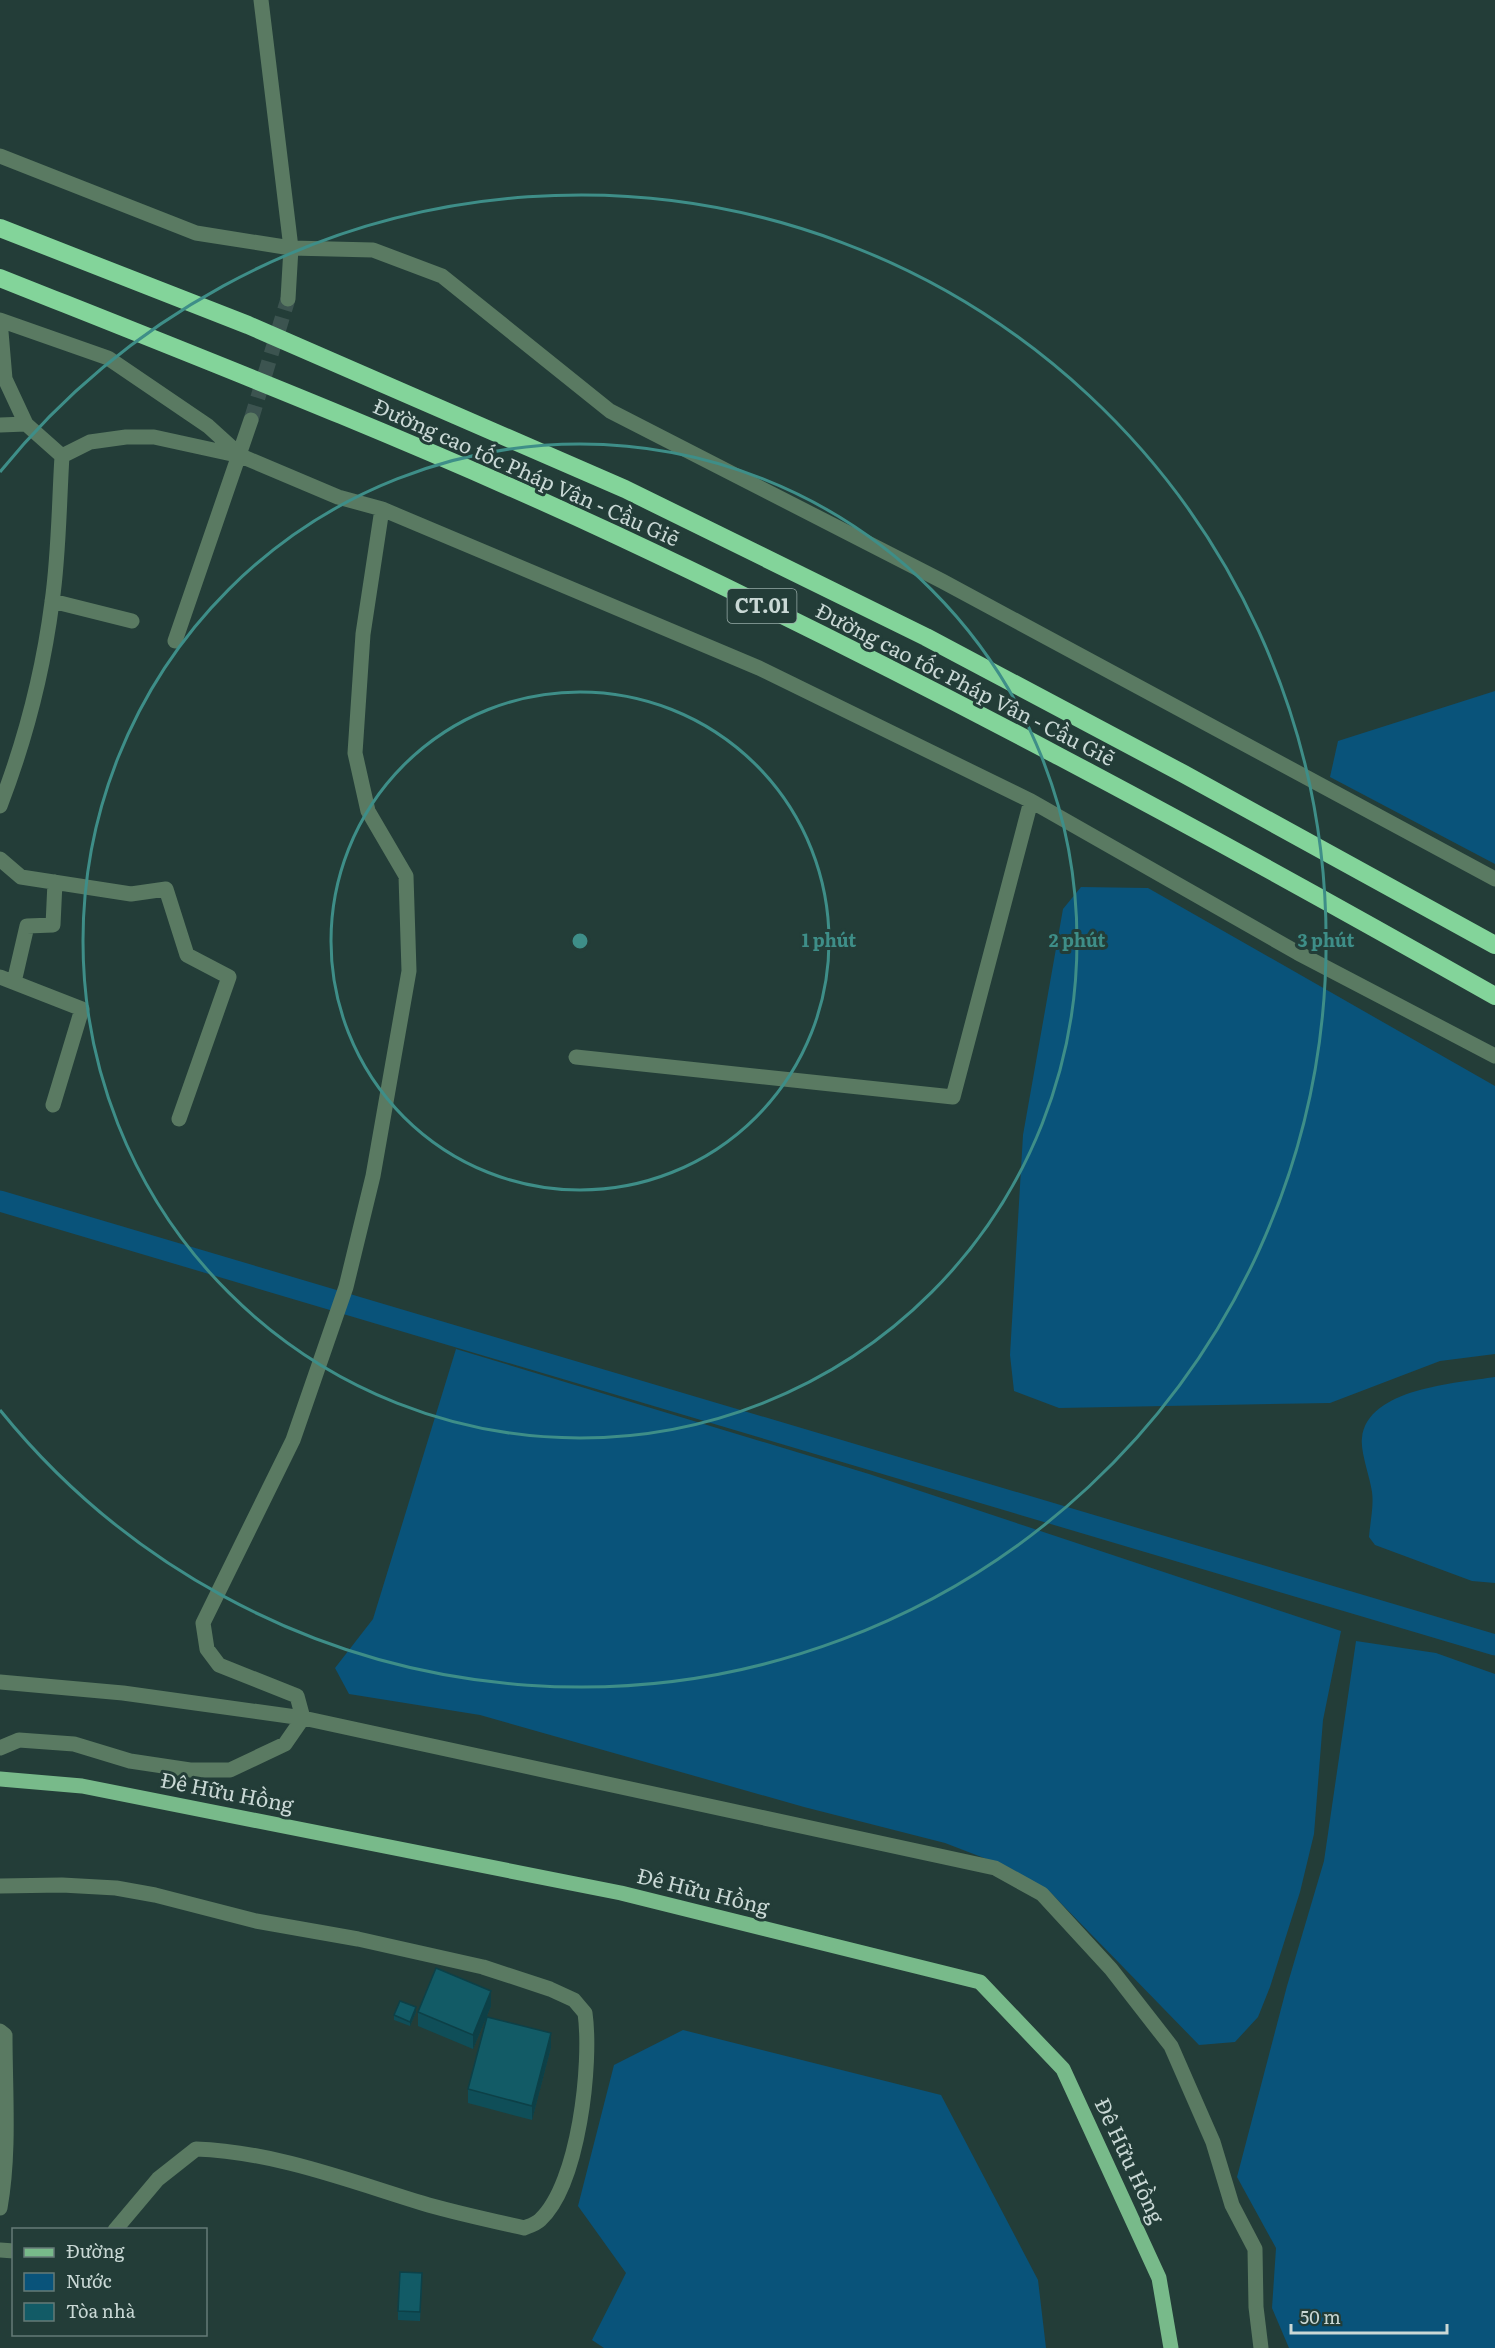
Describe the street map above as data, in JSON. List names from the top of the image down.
{
  "streets": {
    "highway": ["Đường cao tốc Pháp Vân - Cầu Giẽ", "CT.01"],
    "main road": ["Đê Hữu Hồng"]
  },
  "legend": ["Đường", "Nước", "Tòa nhà"],
  "scale_bar": "50 m",
  "rings": ["1 phút", "2 phút", "3 phút"]
}
